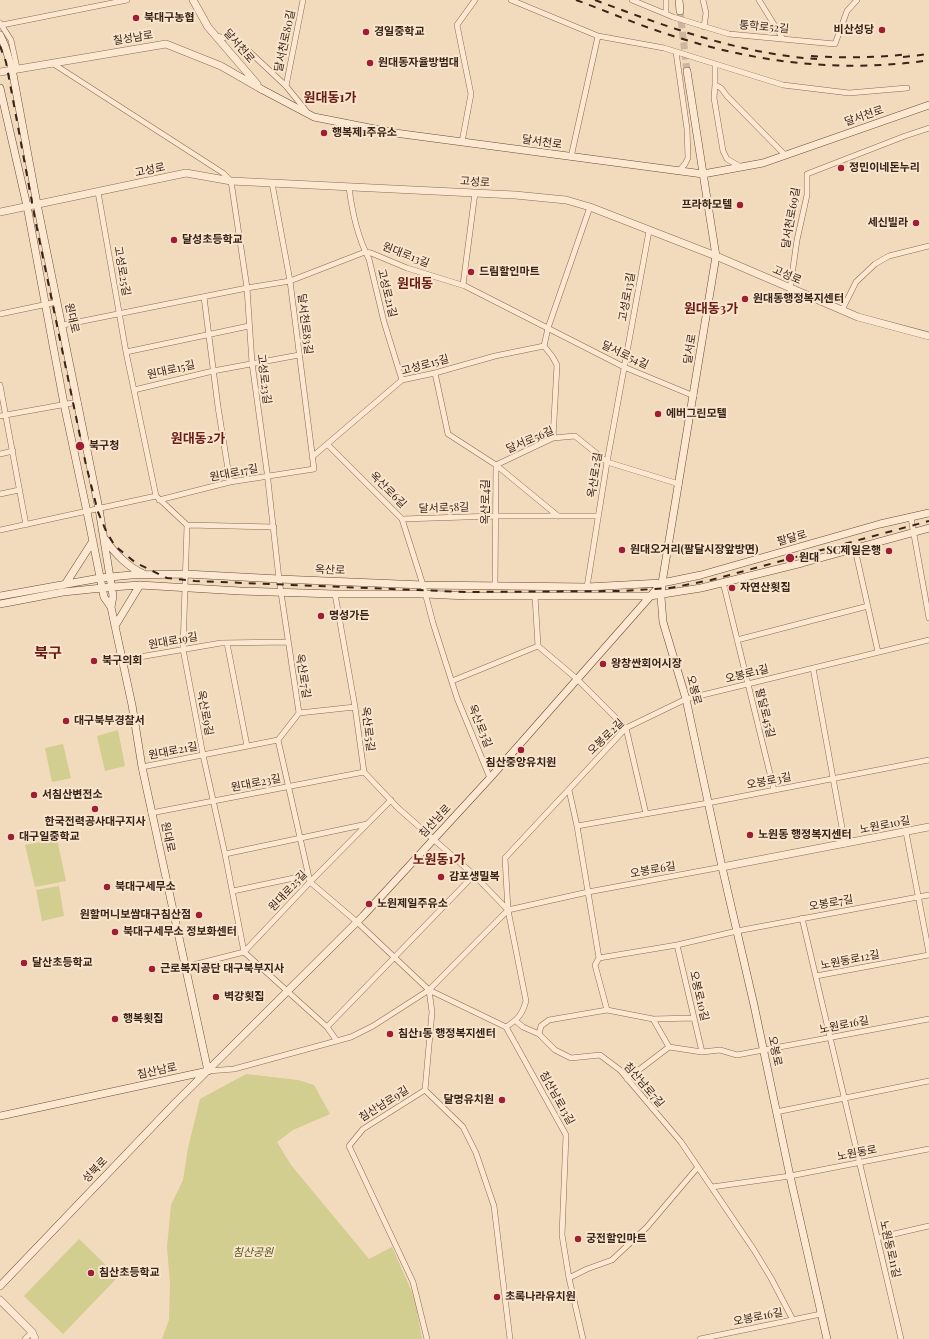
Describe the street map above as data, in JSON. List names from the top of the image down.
{
  "streets": {
    "main road": [
      "칠성남로",
      "달서천로",
      "고성로",
      "원대로",
      "달서로",
      "팔달로",
      "옥산로",
      "오봉로",
      "침산남로",
      "노원로10길",
      "성북로"
    ],
    "street": [
      "통학로52길",
      "달서천로80길",
      "달서천로69길",
      "원대로13길",
      "고성로25길",
      "고성로21길",
      "고성로13길",
      "달서천로83길",
      "달서로54길",
      "고성로15길",
      "원대로15길",
      "고성로23길",
      "달서로56길",
      "원대로17길",
      "옥산로2길",
      "옥산로6길",
      "옥산로4길",
      "달서로58길",
      "원대로19길",
      "오봉로1길",
      "옥산로7길",
      "옥산로9길",
      "팔달로45길",
      "옥산로3길",
      "옥산로5길",
      "오봉로2길",
      "원대로21길",
      "오봉로3길",
      "원대로23길",
      "오봉로6길",
      "원대로25길",
      "오봉로7길",
      "노원동로12길",
      "오봉로10길",
      "노원로16길",
      "침산남로7길",
      "침산남로13길",
      "침산남로9길",
      "노원동로",
      "노원동로11길",
      "오봉로16길"
    ]
  },
  "crossings": [
    ["칠성남로", "달서천로"],
    ["칠성남로", "원대로"],
    ["달서천로", "달서로"],
    ["고성로", "달서천로69길"],
    ["고성로", "고성로25길"],
    ["고성로", "고성로21길"],
    ["고성로", "고성로13길"],
    ["고성로", "원대로"],
    ["고성로", "달서천로83길"],
    ["고성로", "달서로"],
    ["고성로", "고성로23길"],
    ["원대로13길", "고성로25길"],
    ["원대로13길", "고성로21길"],
    ["원대로13길", "원대로"],
    ["원대로13길", "달서천로83길"],
    ["원대로13길", "달서로54길"],
    ["원대로13길", "고성로23길"],
    ["고성로25길", "원대로15길"],
    ["고성로25길", "원대로17길"],
    ["고성로21길", "고성로15길"],
    ["고성로13길", "달서로54길"],
    ["고성로13길", "옥산로2길"],
    ["원대로", "옥산로"],
    ["원대로", "원대로19길"],
    ["원대로", "원대로21길"],
    ["원대로", "원대로23길"],
    ["원대로", "침산남로"],
    ["원대로", "성북로"],
    ["달서천로83길", "고성로15길"],
    ["달서천로83길", "원대로15길"],
    ["달서천로83길", "원대로17길"],
    ["달서로", "달서로54길"],
    ["달서로", "달서로56길"],
    ["달서로", "팔달로"],
    ["달서로", "옥산로"],
    ["달서로", "오봉로"],
    ["달서로", "침산남로"],
    ["달서로54길", "옥산로2길"],
    ["고성로15길", "달서로56길"],
    ["고성로15길", "옥산로6길"],
    ["고성로15길", "옥산로4길"],
    ["원대로15길", "고성로23길"],
    ["고성로23길", "원대로17길"],
    ["고성로23길", "옥산로"],
    ["고성로23길", "옥산로7길"],
    ["달서로56길", "옥산로2길"],
    ["달서로56길", "옥산로4길"],
    ["옥산로2길", "달서로58길"],
    ["옥산로2길", "옥산로"],
    ["옥산로6길", "달서로58길"],
    ["옥산로6길", "옥산로"],
    ["옥산로6길", "옥산로3길"],
    ["옥산로4길", "달서로58길"],
    ["옥산로4길", "옥산로"],
    ["팔달로", "옥산로"],
    ["팔달로", "오봉로"],
    ["팔달로", "침산남로"],
    ["옥산로", "옥산로7길"],
    ["옥산로", "오봉로"],
    ["옥산로", "옥산로9길"],
    ["옥산로", "옥산로3길"],
    ["옥산로", "침산남로"],
    ["원대로19길", "옥산로7길"],
    ["원대로19길", "옥산로9길"],
    ["오봉로1길", "오봉로"],
    ["오봉로1길", "팔달로45길"],
    ["오봉로1길", "오봉로2길"],
    ["옥산로7길", "원대로21길"],
    ["오봉로", "오봉로2길"],
    ["오봉로", "오봉로3길"],
    ["오봉로", "침산남로"],
    ["오봉로", "노원로10길"],
    ["오봉로", "오봉로6길"],
    ["오봉로", "오봉로7길"],
    ["오봉로", "노원로16길"],
    ["오봉로", "노원동로"],
    ["오봉로", "오봉로16길"],
    ["옥산로9길", "원대로21길"],
    ["옥산로9길", "원대로23길"],
    ["옥산로9길", "원대로25길"],
    ["팔달로45길", "오봉로3길"],
    ["옥산로3길", "침산남로"],
    ["옥산로5길", "원대로23길"],
    ["오봉로2길", "오봉로6길"],
    ["침산남로", "성북로"],
    ["노원로10길", "오봉로6길"],
    ["오봉로7길", "노원동로12길"],
    ["노원동로12길", "노원로16길"],
    ["노원동로12길", "노원동로"],
    ["노원동로12길", "노원동로11길"],
    ["침산남로7길", "오봉로16길"],
    ["노원동로", "노원동로11길"]
  ],
  "districts": [
    "원대동1가",
    "원대동",
    "원대동3가",
    "원대동2가",
    "북구",
    "노원동1가"
  ],
  "parks": ["침산공원"],
  "places": [
    "북대구농협",
    "비산성당",
    "경일중학교",
    "원대동자율방범대",
    "행복제1주유소",
    "정민이네돈누리",
    "프라하모텔",
    "세신빌라",
    "달성초등학교",
    "드림할인마트",
    "원대동행정복지센터",
    "에버그린모텔",
    "북구청",
    "원대오거리(팔달시장앞방면)",
    "SC제일은행",
    "원대",
    "자연산횟집",
    "명성가든",
    "북구의회",
    "왕창싼회어시장",
    "대구북부경찰서",
    "침산중앙유치원",
    "서침산변전소",
    "한국전력공사대구지사",
    "노원동 행정복지센터",
    "대구일중학교",
    "감포생밀복",
    "북대구세무소",
    "노원제일주유소",
    "원할머니보쌈대구침산점",
    "북대구세무소 정보화센터",
    "달산초등학교",
    "근로복지공단 대구북부지사",
    "벽강횟집",
    "행복횟집",
    "침산1동 행정복지센터",
    "달명유치원",
    "궁전할인마트",
    "침산초등학교",
    "초록나라유치원"
  ]
}
